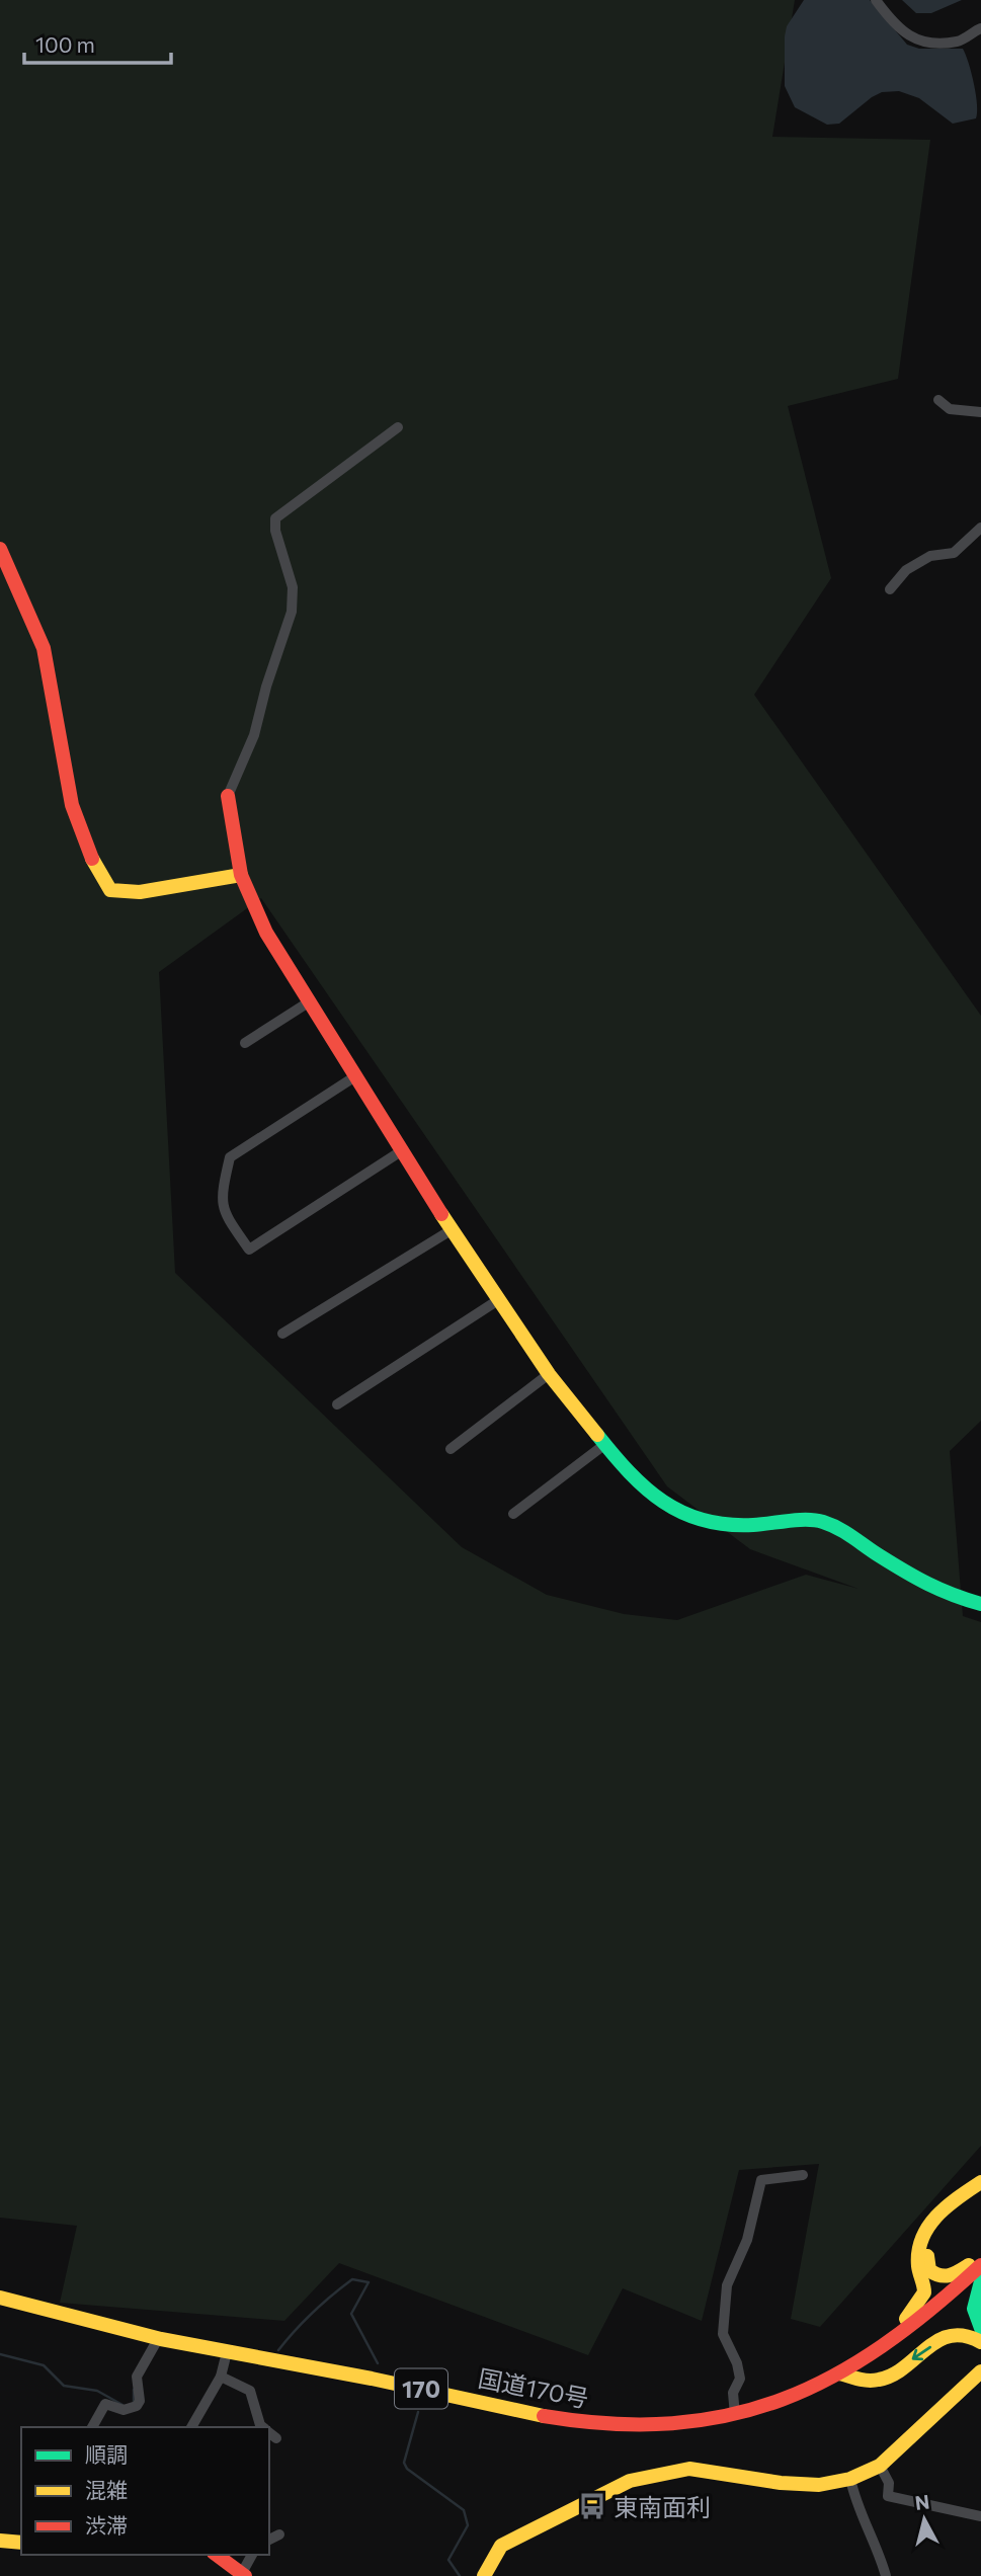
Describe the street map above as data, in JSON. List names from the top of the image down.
{
  "streets": {
    "main road": ["国道170号", "170"]
  },
  "places": {
    "bus stop": ["東南面利"]
  },
  "legend": ["順調", "混雑", "渋滞"],
  "scale_bar": "100 m",
  "north": "top"
}
